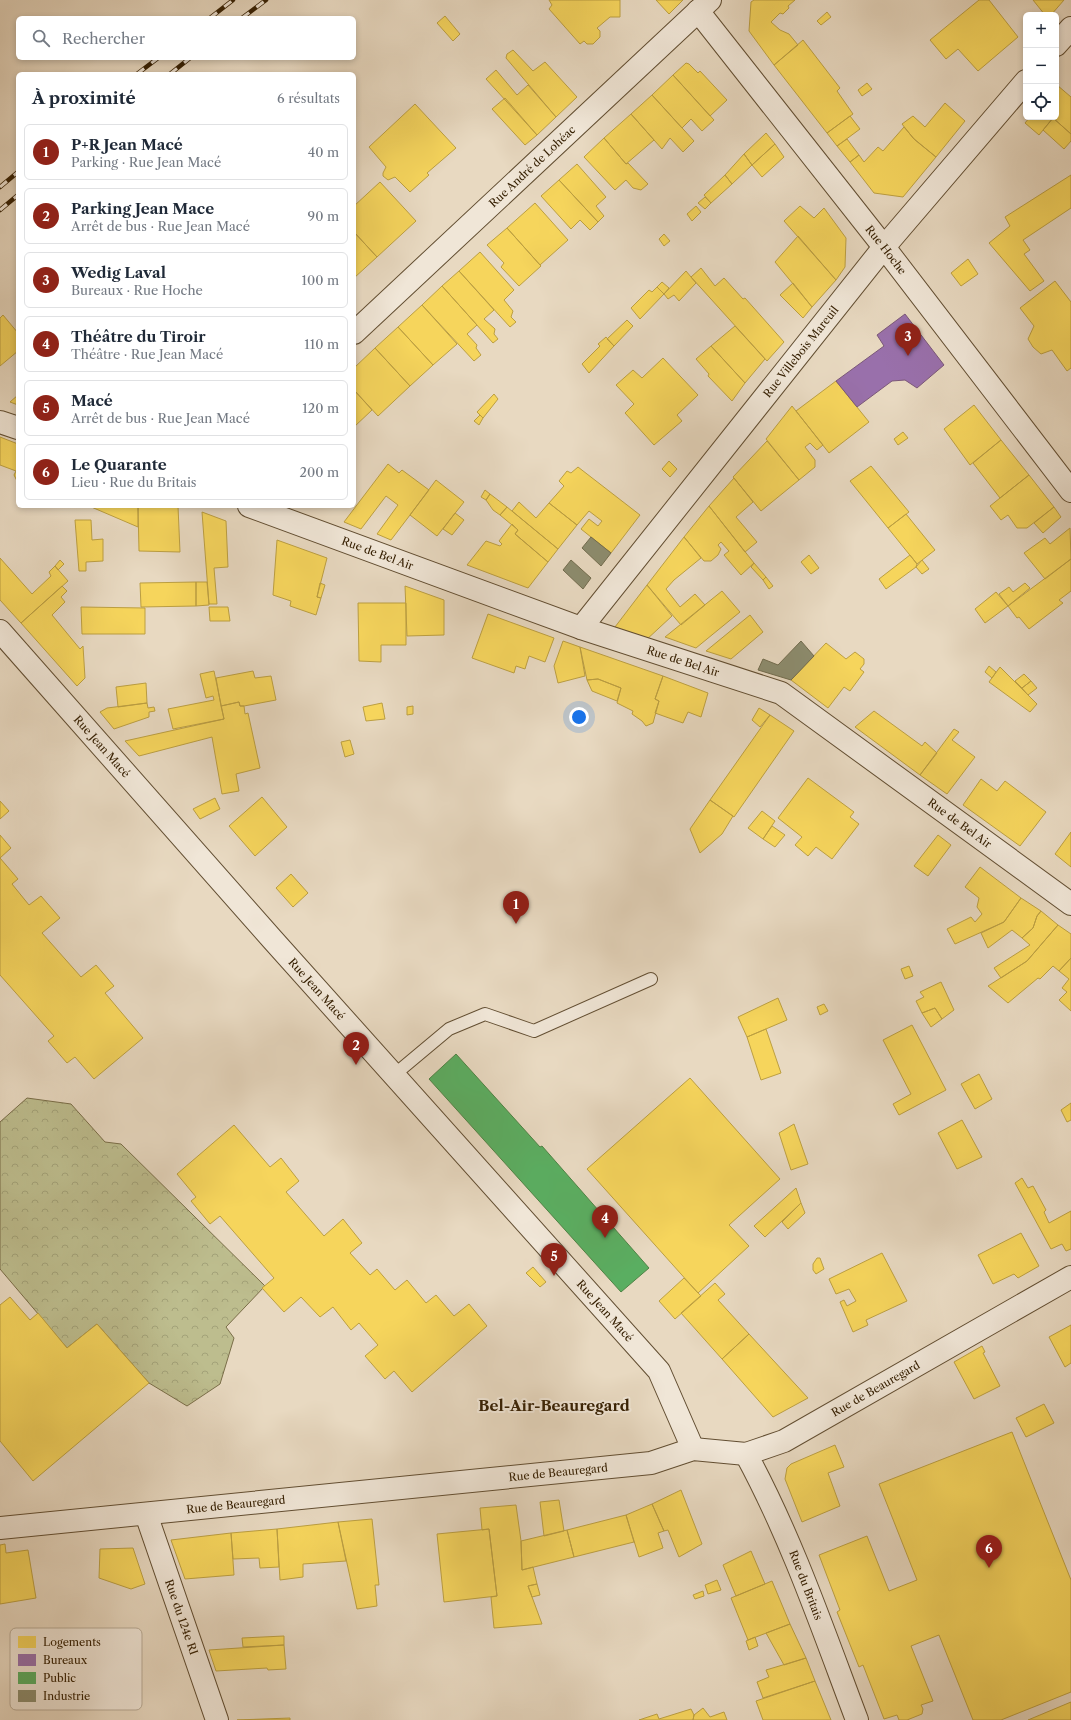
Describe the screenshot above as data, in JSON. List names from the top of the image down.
{
  "streets": {
    "street": [
      "Rue André de Lohéac",
      "Rue Hoche",
      "Rue Villebois Mareuil",
      "Rue de Bel Air",
      "Rue Jean Macé",
      "Rue de Beauregard",
      "Rue du Britais",
      "Rue du 124e RI"
    ]
  },
  "crossings": [
    ["Rue André de Lohéac", "Rue Hoche"],
    ["Rue Hoche", "Rue Villebois Mareuil"],
    ["Rue Villebois Mareuil", "Rue de Bel Air"],
    ["Rue Jean Macé", "Rue de Beauregard"],
    ["Rue de Beauregard", "Rue du Britais"],
    ["Rue de Beauregard", "Rue du 124e RI"]
  ],
  "districts": ["Bel-Air-Beauregard"],
  "legend": [
    "Logements",
    "Bureaux",
    "Public",
    "Industrie"
  ],
  "page": {
    "map_buttons": ["+", "−"],
    "search": "Rechercher",
    "heading": ["À proximité", "6 résultats"],
    "list": [
      {
        "mark": "1",
        "name": "P+R Jean Macé",
        "note": "Parking · Rue Jean Macé",
        "value": "40 m"
      },
      {
        "mark": "2",
        "name": "Parking Jean Mace",
        "note": "Arrêt de bus · Rue Jean Macé",
        "value": "90 m"
      },
      {
        "mark": "3",
        "name": "Wedig Laval",
        "note": "Bureaux · Rue Hoche",
        "value": "100 m"
      },
      {
        "mark": "4",
        "name": "Théâtre du Tiroir",
        "note": "Théâtre · Rue Jean Macé",
        "value": "110 m"
      },
      {
        "mark": "5",
        "name": "Macé",
        "note": "Arrêt de bus · Rue Jean Macé",
        "value": "120 m"
      },
      {
        "mark": "6",
        "name": "Le Quarante",
        "note": "Lieu · Rue du Britais",
        "value": "200 m"
      }
    ],
    "pins": [
      "3",
      "1",
      "2",
      "4",
      "5",
      "6"
    ]
  }
}
